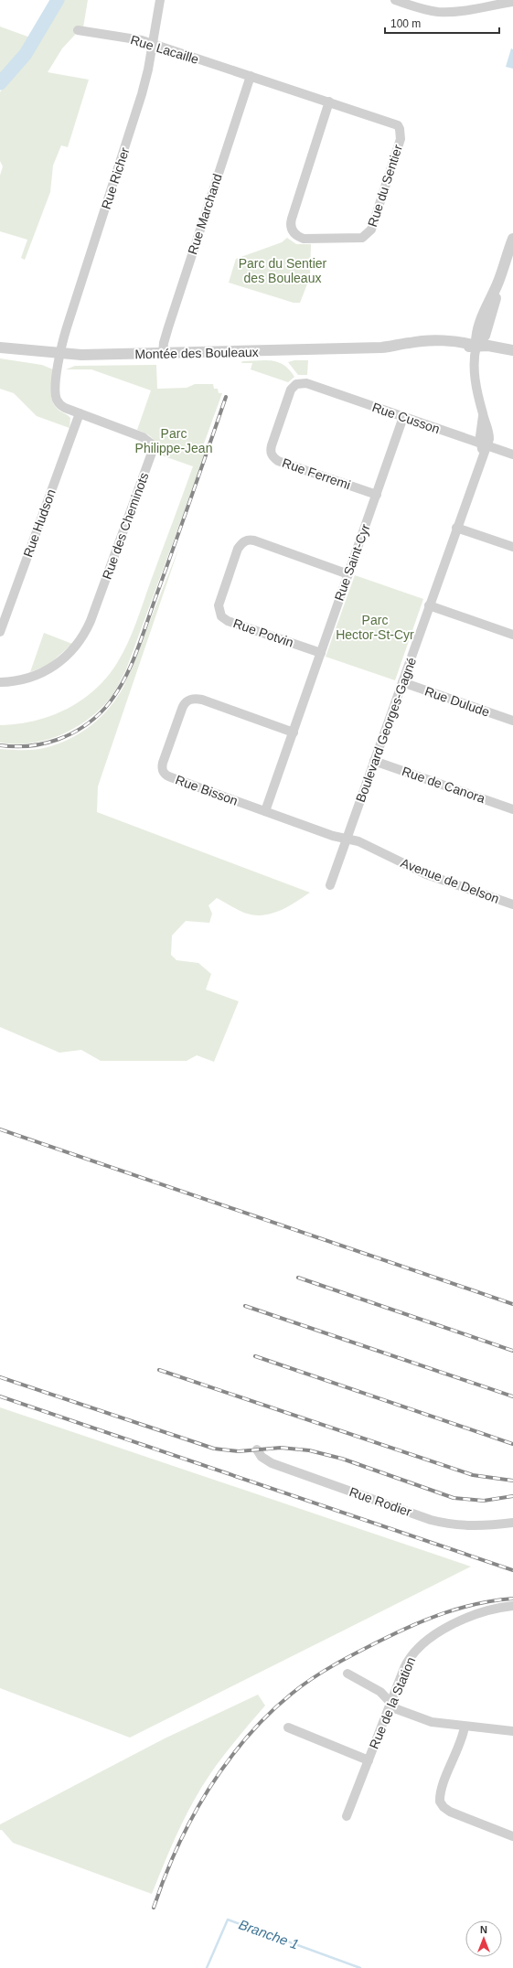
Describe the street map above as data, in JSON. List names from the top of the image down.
{
  "streets": {
    "street": [
      "Rue Lacaille",
      "Rue Richer",
      "Rue du Sentier",
      "Rue Marchand",
      "Montée des Bouleaux",
      "Rue Cusson",
      "Rue Ferremi",
      "Rue Hudson",
      "Rue des Cheminots",
      "Rue Saint-Cyr",
      "Rue Potvin",
      "Rue Dulude",
      "Boulevard Georges-Gagné",
      "Rue de Canora",
      "Rue Bisson",
      "Avenue de Delson",
      "Rue Rodier",
      "Rue de la Station"
    ]
  },
  "crossings": [
    ["Rue Lacaille", "Rue Richer"],
    ["Rue Lacaille", "Rue du Sentier"],
    ["Rue Lacaille", "Rue Marchand"],
    ["Rue Richer", "Montée des Bouleaux"],
    ["Rue Richer", "Rue des Cheminots"],
    ["Rue du Sentier", "Rue Marchand"],
    ["Rue Marchand", "Montée des Bouleaux"],
    ["Montée des Bouleaux", "Rue des Cheminots"],
    ["Montée des Bouleaux", "Boulevard Georges-Gagné"],
    ["Rue Cusson", "Rue Ferremi"],
    ["Rue Cusson", "Rue Saint-Cyr"],
    ["Rue Cusson", "Boulevard Georges-Gagné"],
    ["Rue Ferremi", "Rue Saint-Cyr"],
    ["Rue Hudson", "Rue des Cheminots"],
    ["Rue Saint-Cyr", "Rue Potvin"],
    ["Rue Saint-Cyr", "Rue Bisson"],
    ["Rue Dulude", "Boulevard Georges-Gagné"],
    ["Boulevard Georges-Gagné", "Rue de Canora"],
    ["Boulevard Georges-Gagné", "Rue Bisson"],
    ["Boulevard Georges-Gagné", "Avenue de Delson"],
    ["Rue Bisson", "Avenue de Delson"]
  ],
  "water": ["Branche 1"],
  "parks": ["Parc du Sentier des Bouleaux", "Parc Philippe-Jean", "Parc Hector-St-Cyr"],
  "scale_bar": "100 m",
  "north": "top"
}
